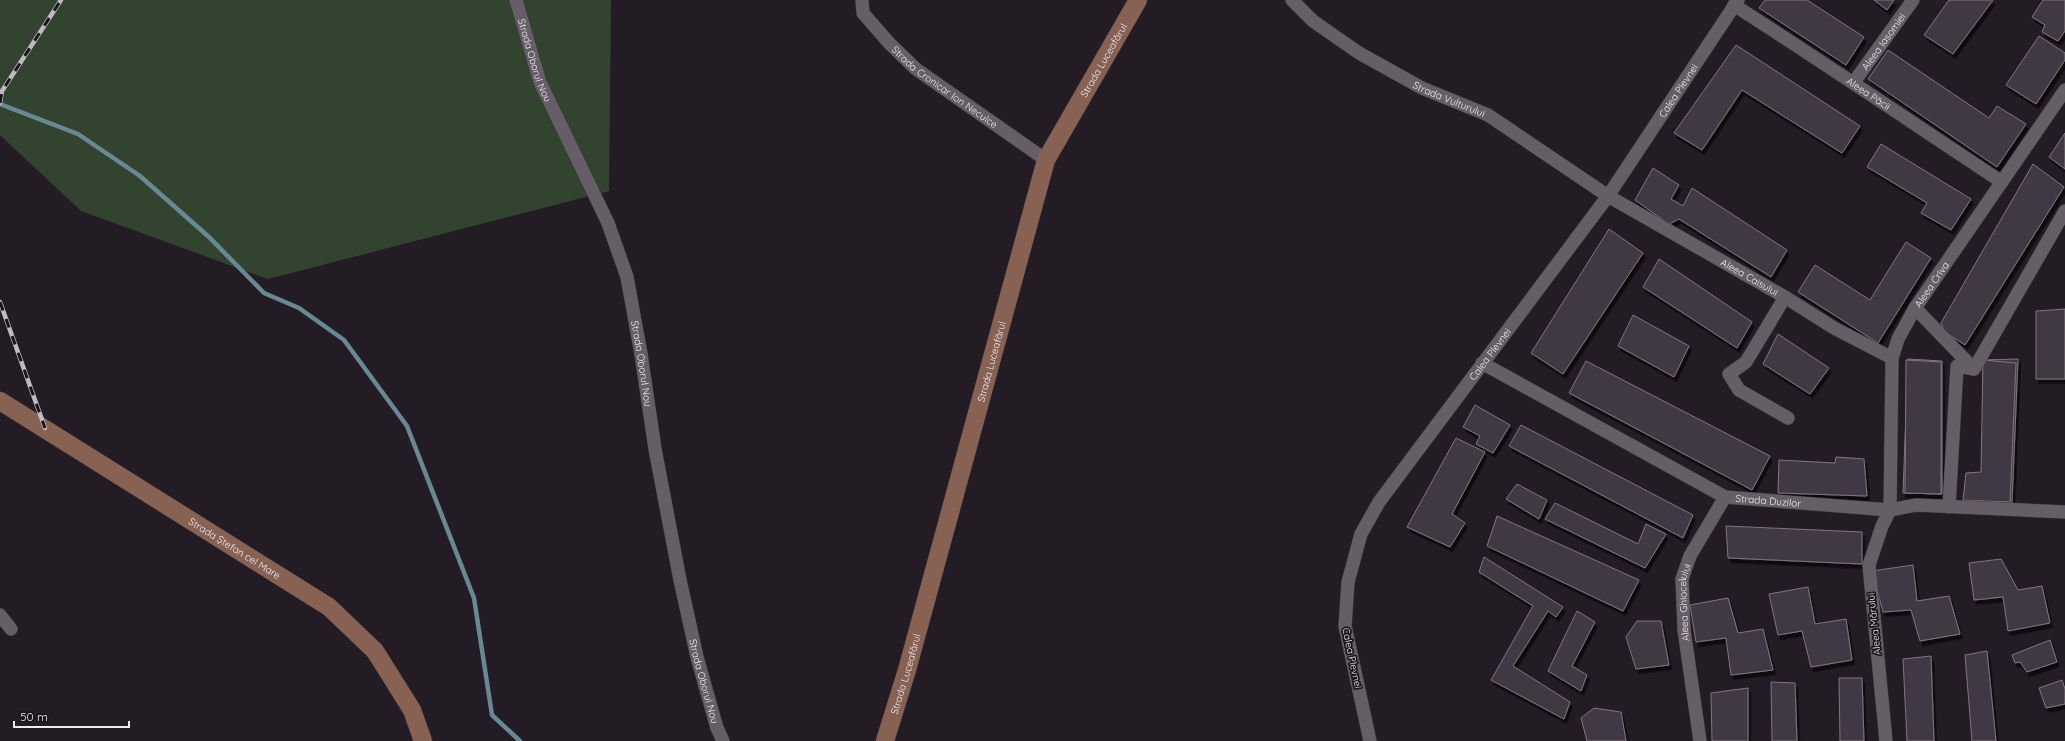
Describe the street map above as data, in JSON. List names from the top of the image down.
{
  "streets": {
    "street": [
      "Aleea Iasomiei",
      "Strada Oborul Nou",
      "Strada Luceafărul",
      "Strada Cronicar Ion Neculce",
      "Calea Plevnei",
      "Aleea Păcii",
      "Strada Vulturului",
      "Aleea Caisului",
      "Aleea Criva",
      "Strada Duzilor",
      "Strada Ștefan cel Mare",
      "Aleea Ghiocelului",
      "Aleea Mărului"
    ]
  },
  "crossings": [
    ["Aleea Iasomiei", "Aleea Păcii"],
    ["Strada Luceafărul", "Strada Cronicar Ion Neculce"],
    ["Calea Plevnei", "Aleea Păcii"],
    ["Calea Plevnei", "Strada Vulturului"],
    ["Calea Plevnei", "Aleea Caisului"],
    ["Calea Plevnei", "Strada Duzilor"],
    ["Aleea Păcii", "Aleea Criva"],
    ["Strada Vulturului", "Aleea Caisului"],
    ["Aleea Caisului", "Aleea Criva"],
    ["Aleea Criva", "Strada Duzilor"],
    ["Aleea Criva", "Aleea Mărului"],
    ["Strada Duzilor", "Aleea Ghiocelului"],
    ["Strada Duzilor", "Aleea Mărului"]
  ],
  "scale_bar": "50 m"
}
